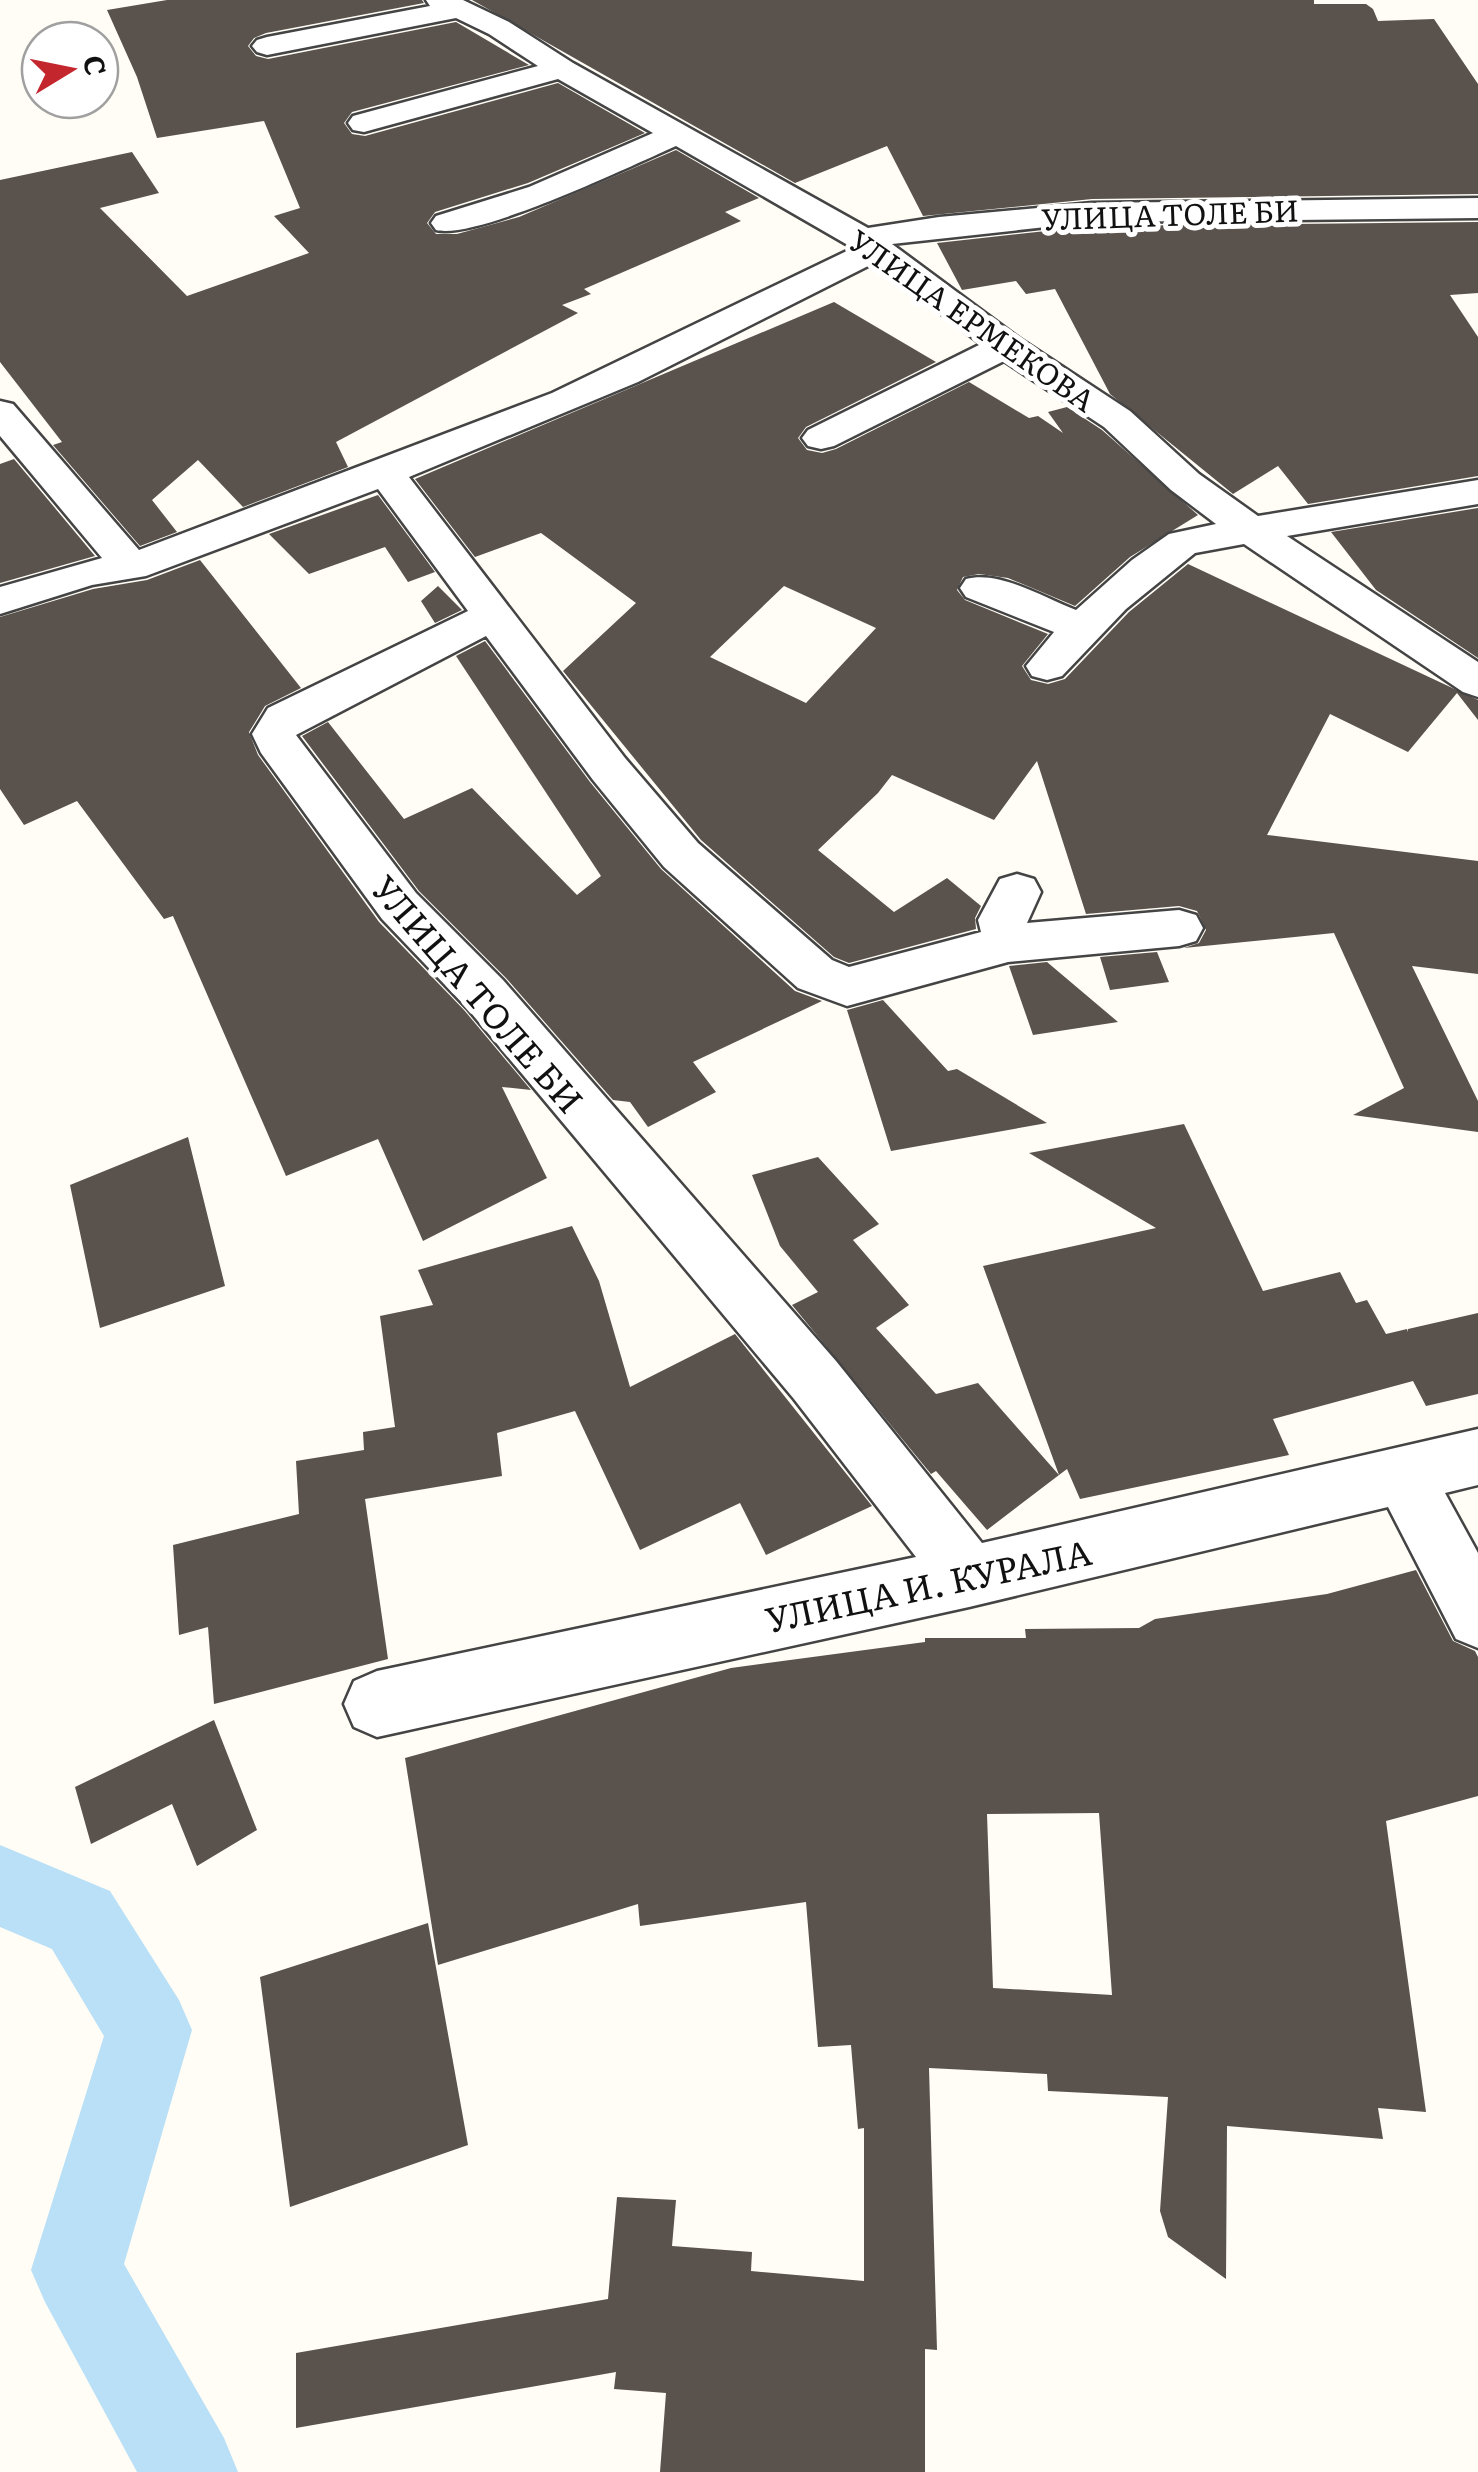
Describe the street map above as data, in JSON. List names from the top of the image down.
{
  "streets": {
    "street": ["УЛИЦА ТОЛЕ БИ", "УЛИЦА ЕРМЕКОВА", "УЛИЦА И. КУРАЛА"]
  },
  "crossings": [
    ["УЛИЦА ТОЛЕ БИ", "УЛИЦА ЕРМЕКОВА"],
    ["УЛИЦА ТОЛЕ БИ", "УЛИЦА И. КУРАЛА"]
  ],
  "north": "right"
}
